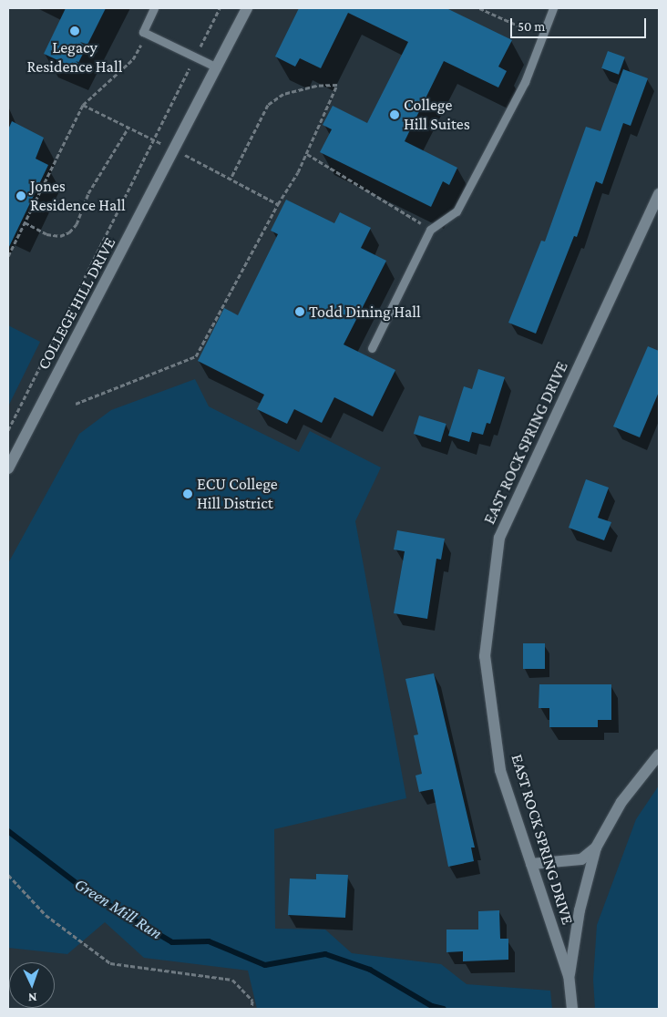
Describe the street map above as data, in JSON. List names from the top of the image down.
{
  "streets": {
    "street": ["COLLEGE HILL DRIVE", "EAST ROCK SPRING DRIVE"]
  },
  "water": ["Green Mill Run"],
  "places": [
    "Legacy Residence Hall",
    "College Hill Suites",
    "Jones Residence Hall",
    "Todd Dining Hall",
    "ECU College Hill District"
  ],
  "scale_bar": "50 m",
  "north": "bottom"
}
